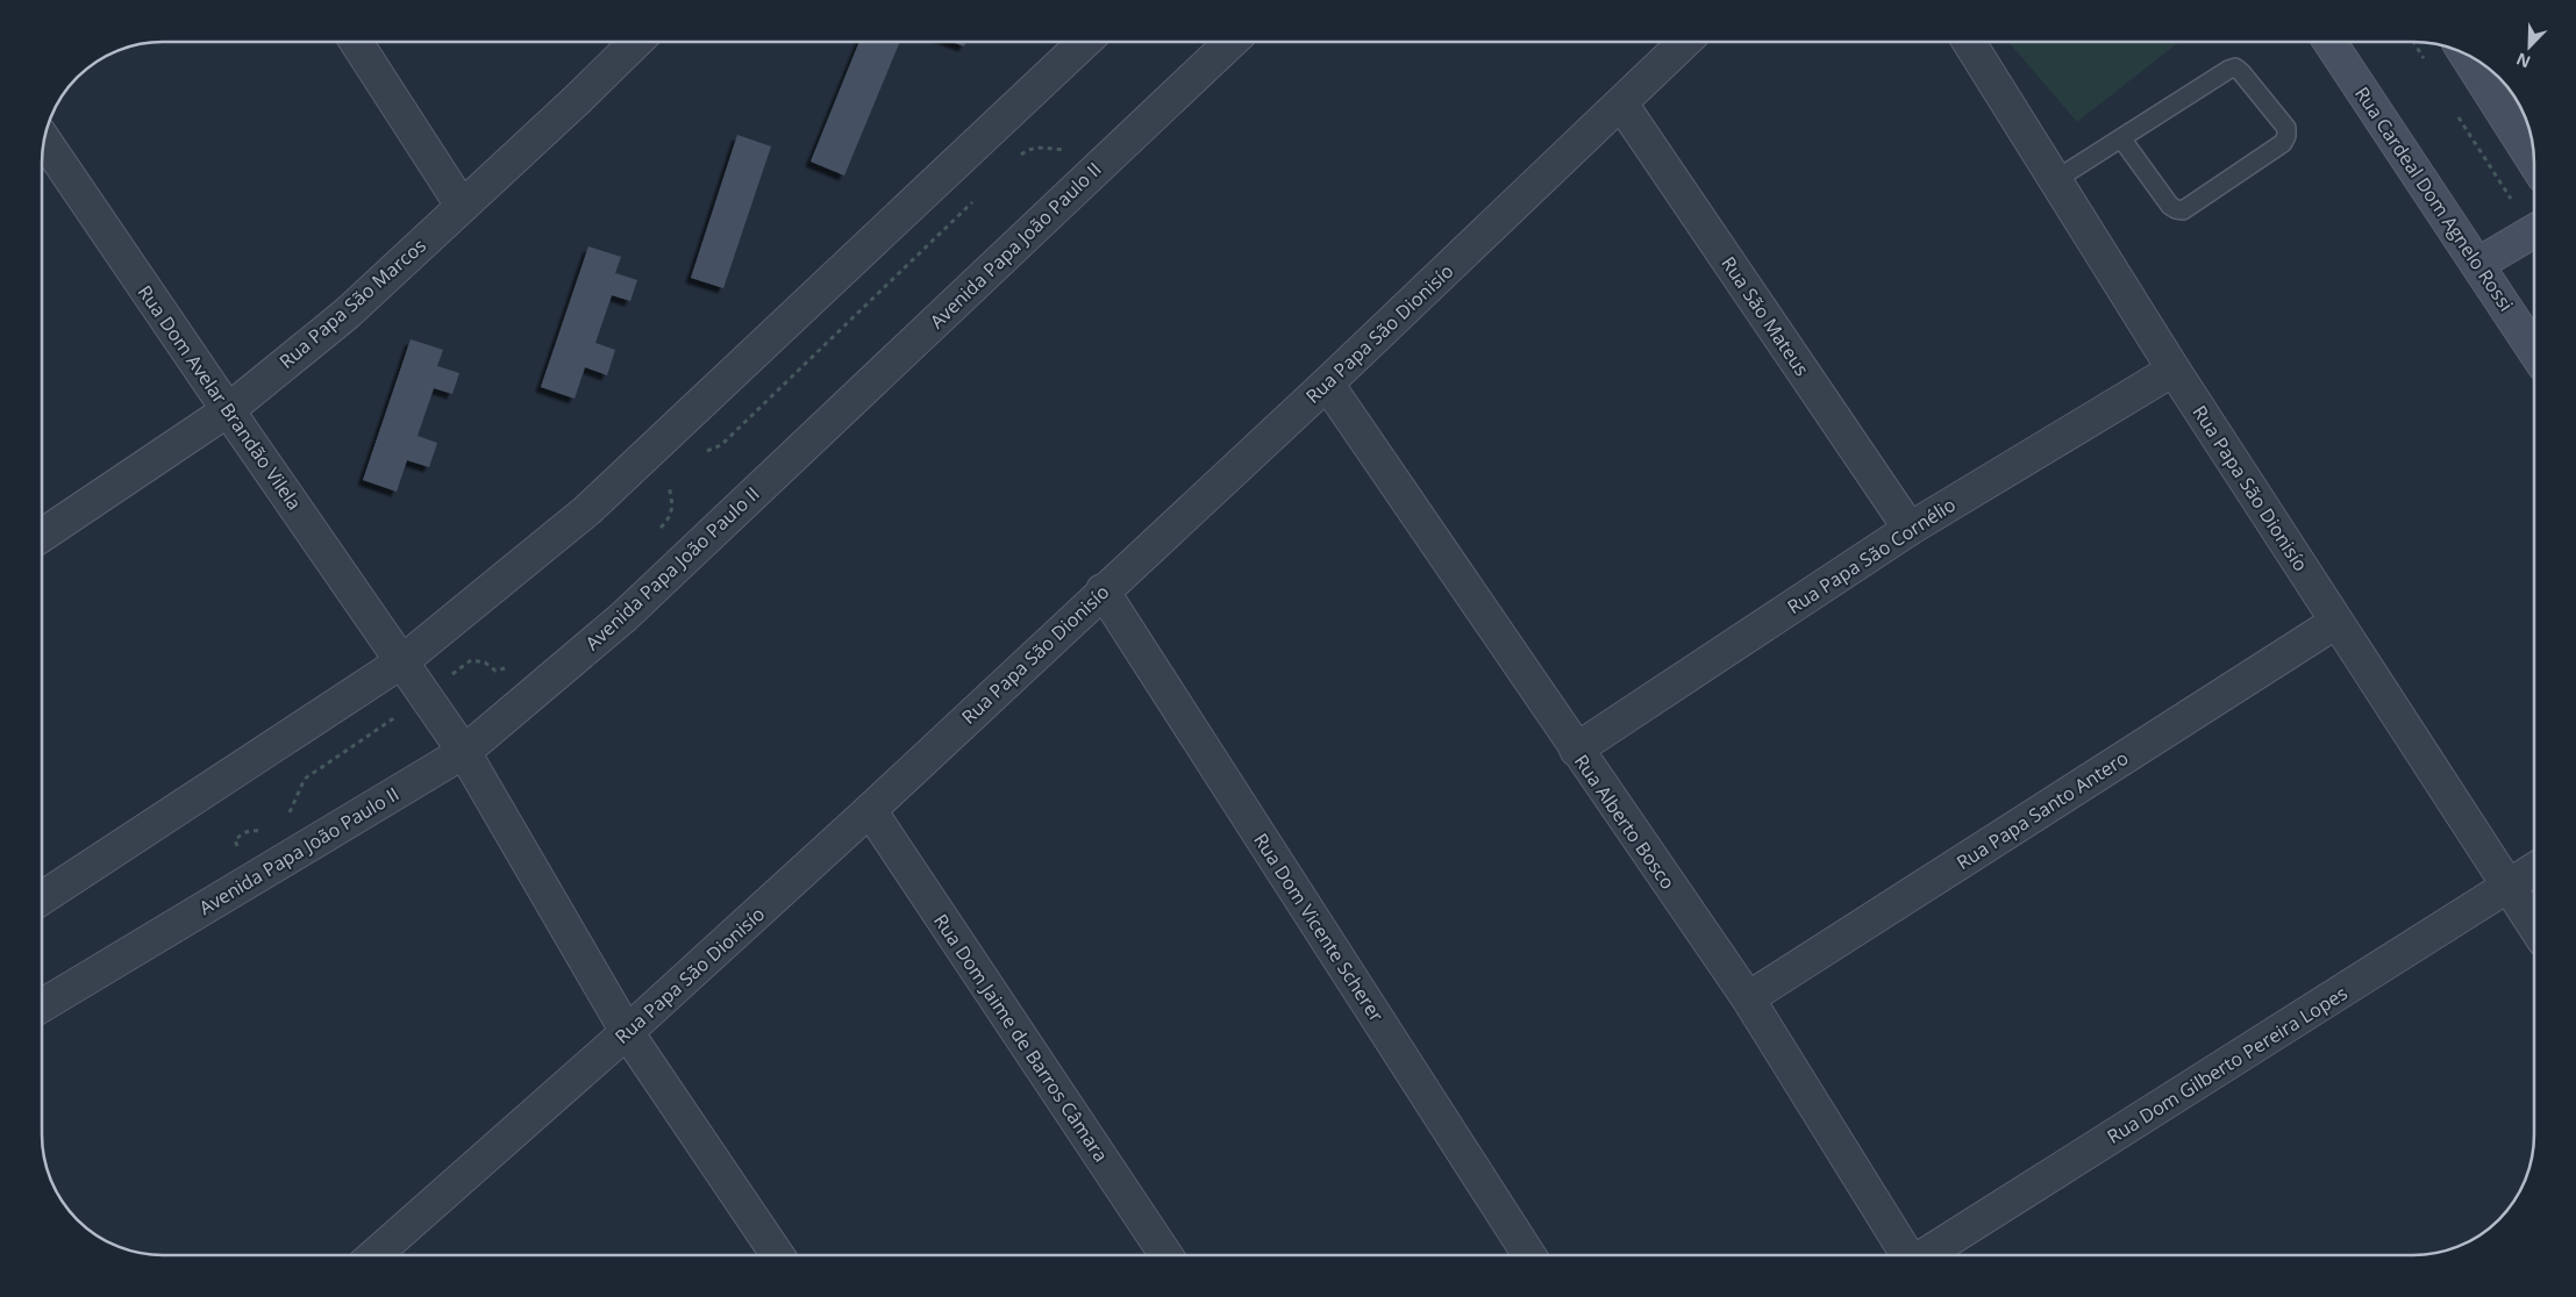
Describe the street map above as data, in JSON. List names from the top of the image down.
{
  "streets": {
    "main road": ["Rua Cardeal Dom Agnelo Rossi"],
    "street": [
      "Avenida Papa João Paulo II",
      "Rua Papa São Marcos",
      "Rua São Mateus",
      "Rua Papa São Dionisío",
      "Rua Dom Avelar Brandão Vilela",
      "Rua Papa São Cornélio",
      "Rua Papa Santo Antero",
      "Rua Alberto Bosco",
      "Rua Dom Vicente Scherer",
      "Rua Dom Jaime de Barros Câmara",
      "Rua Dom Gilberto Pereira Lopes"
    ]
  },
  "crossings": [
    ["Avenida Papa João Paulo II", "Rua Dom Avelar Brandão Vilela"],
    ["Rua Papa São Marcos", "Rua Dom Avelar Brandão Vilela"],
    ["Rua São Mateus", "Rua Papa São Dionisío"],
    ["Rua São Mateus", "Rua Papa São Cornélio"],
    ["Rua Papa São Dionisío", "Rua Dom Avelar Brandão Vilela"],
    ["Rua Papa São Dionisío", "Rua Papa São Cornélio"],
    ["Rua Papa São Dionisío", "Rua Papa Santo Antero"],
    ["Rua Papa São Dionisío", "Rua Alberto Bosco"],
    ["Rua Papa São Dionisío", "Rua Dom Vicente Scherer"],
    ["Rua Papa São Dionisío", "Rua Dom Jaime de Barros Câmara"],
    ["Rua Papa São Dionisío", "Rua Dom Gilberto Pereira Lopes"],
    ["Rua Papa São Cornélio", "Rua Alberto Bosco"],
    ["Rua Papa Santo Antero", "Rua Alberto Bosco"]
  ],
  "north": "bottom left"
}
